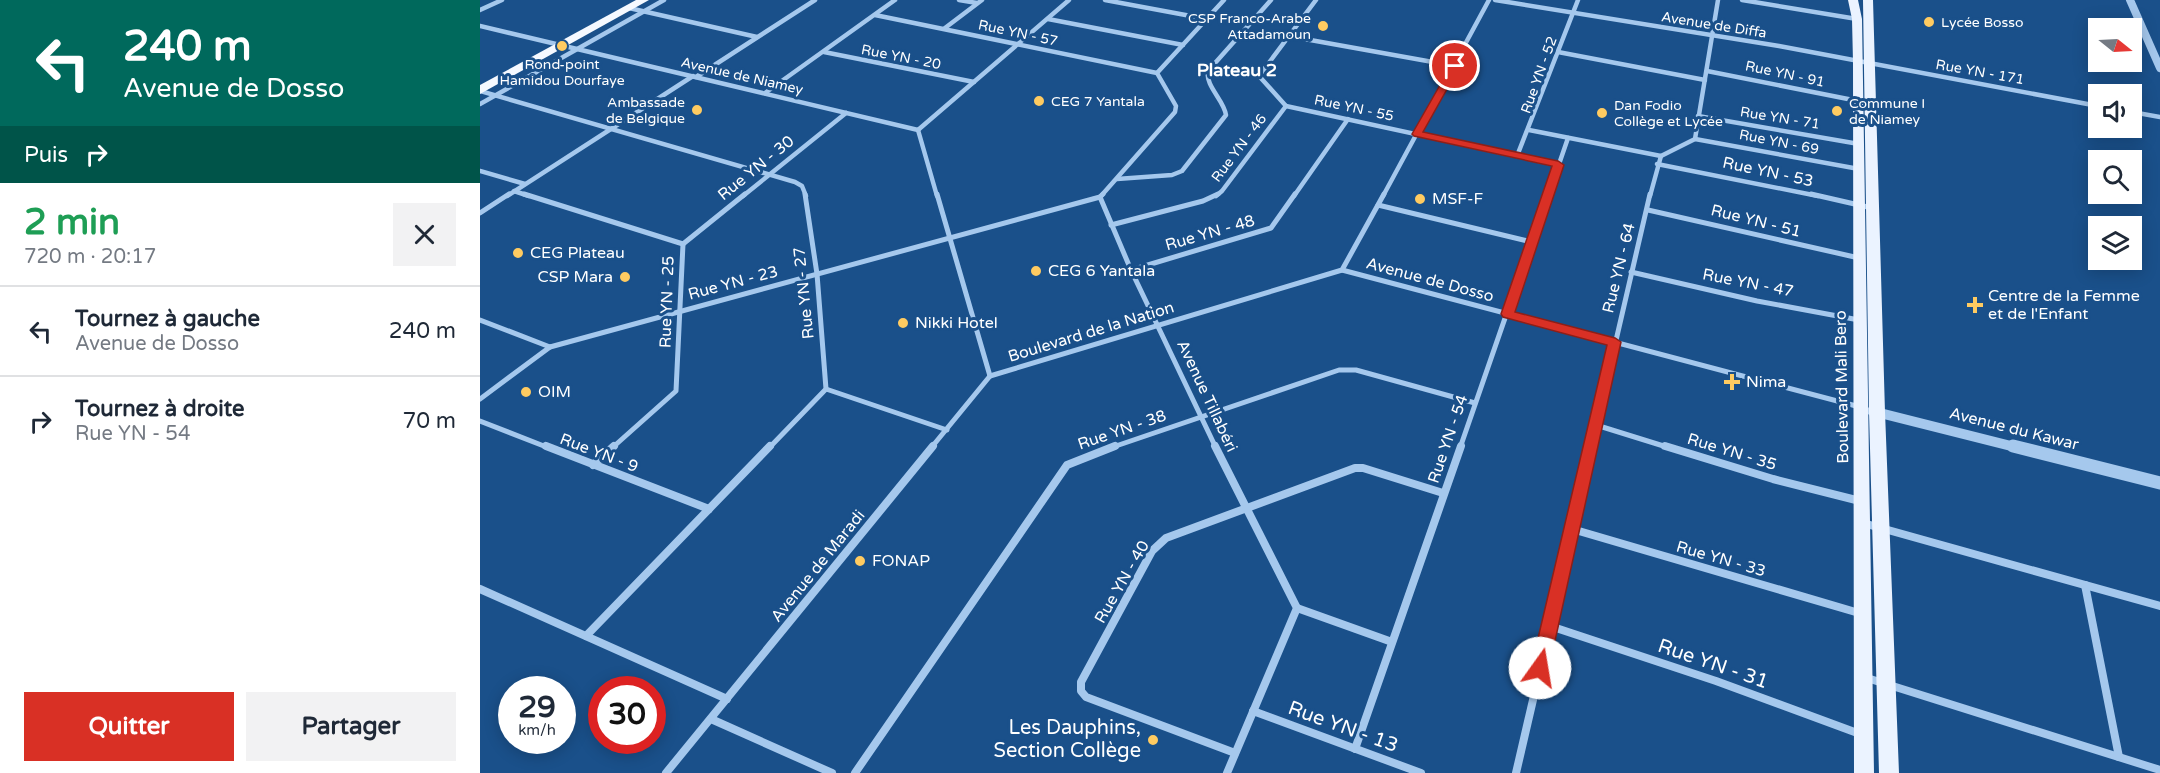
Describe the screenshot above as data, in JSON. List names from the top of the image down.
{
  "streets": {
    "main road": ["Boulevard Mali Bero"],
    "street": [
      "Avenue de Diffa",
      "Rue YN - 57",
      "Rue YN - 20",
      "Rue YN - 171",
      "Rue YN - 91",
      "Rue YN - 52",
      "Avenue de Niamey",
      "Rue YN - 55",
      "Rue YN - 71",
      "Rue YN - 69",
      "Rue YN - 46",
      "Rue YN - 30",
      "Rue YN - 53",
      "Rue YN - 51",
      "Rue YN - 48",
      "Rue YN - 64",
      "Avenue de Dosso",
      "Rue YN - 23",
      "Rue YN - 47",
      "Rue YN - 27",
      "Rue YN - 25",
      "Boulevard de la Nation",
      "Avenue Tillabéri",
      "Avenue du Kawar",
      "Rue YN - 38",
      "Rue YN - 54",
      "Rue YN - 35",
      "Rue YN - 9",
      "Rue YN - 33",
      "Avenue de Maradi",
      "Rue YN - 40",
      "Rue YN - 31",
      "Rue YN - 13"
    ]
  },
  "crossings": [
    ["Avenue de Diffa", "Rue YN - 171"],
    ["Avenue de Diffa", "Rue YN - 52"],
    ["Avenue de Diffa", "Boulevard Mali Bero"],
    ["Rue YN - 57", "Rue YN - 20"],
    ["Rue YN - 20", "Avenue de Niamey"],
    ["Rue YN - 171", "Boulevard Mali Bero"],
    ["Rue YN - 91", "Boulevard Mali Bero"],
    ["Rue YN - 52", "Rue YN - 55"],
    ["Avenue de Niamey", "Rue YN - 30"],
    ["Avenue de Niamey", "Boulevard de la Nation"],
    ["Rue YN - 55", "Rue YN - 46"],
    ["Rue YN - 55", "Rue YN - 48"],
    ["Rue YN - 55", "Rue YN - 54"],
    ["Rue YN - 71", "Boulevard Mali Bero"],
    ["Rue YN - 69", "Boulevard Mali Bero"],
    ["Rue YN - 46", "Avenue Tillabéri"],
    ["Rue YN - 30", "Rue YN - 27"],
    ["Rue YN - 30", "Rue YN - 25"],
    ["Rue YN - 53", "Rue YN - 64"],
    ["Rue YN - 53", "Boulevard Mali Bero"],
    ["Rue YN - 51", "Rue YN - 64"],
    ["Rue YN - 51", "Boulevard Mali Bero"],
    ["Rue YN - 48", "Avenue Tillabéri"],
    ["Rue YN - 64", "Avenue de Dosso"],
    ["Rue YN - 64", "Rue YN - 47"],
    ["Rue YN - 64", "Rue YN - 35"],
    ["Rue YN - 64", "Rue YN - 33"],
    ["Rue YN - 64", "Rue YN - 31"],
    ["Avenue de Dosso", "Boulevard de la Nation"],
    ["Avenue de Dosso", "Boulevard Mali Bero"],
    ["Avenue de Dosso", "Avenue du Kawar"],
    ["Avenue de Dosso", "Rue YN - 54"],
    ["Rue YN - 23", "Rue YN - 27"],
    ["Rue YN - 23", "Rue YN - 25"],
    ["Rue YN - 23", "Boulevard de la Nation"],
    ["Rue YN - 23", "Avenue Tillabéri"],
    ["Rue YN - 47", "Boulevard Mali Bero"],
    ["Rue YN - 25", "Rue YN - 9"],
    ["Boulevard de la Nation", "Avenue Tillabéri"],
    ["Boulevard de la Nation", "Avenue de Maradi"],
    ["Boulevard Mali Bero", "Avenue du Kawar"],
    ["Boulevard Mali Bero", "Rue YN - 35"],
    ["Boulevard Mali Bero", "Rue YN - 33"],
    ["Boulevard Mali Bero", "Rue YN - 31"],
    ["Avenue Tillabéri", "Rue YN - 38"],
    ["Avenue Tillabéri", "Rue YN - 40"],
    ["Rue YN - 38", "Rue YN - 54"],
    ["Rue YN - 54", "Rue YN - 40"],
    ["Rue YN - 54", "Rue YN - 13"]
  ],
  "districts": ["Plateau 2"],
  "places": {
    "other": [
      "Lycée Bosso",
      "CSP Franco-Arabe Attadamoun",
      "Rond-point Hamidou Dourfaye",
      "CEG 7 Yantala",
      "Ambassade de Belgique",
      "Commune I de Niamey",
      "Dan Fodio Collège et Lycée",
      "MSF-F",
      "CEG Plateau",
      "CEG 6 Yantala",
      "CSP Mara",
      "Nikki Hotel",
      "OIM",
      "FONAP",
      "Les Dauphins, Section Collège"
    ],
    "health": ["Centre de la Femme et de l'Enfant", "Nima"]
  },
  "north": "right",
  "page": {
    "turn": ["240 m", "Avenue de Dosso"],
    "then": "Puis",
    "heading": ["2 min", "720 m · 20:17"],
    "list": [
      {
        "name": "Tournez à gauche",
        "note": "Avenue de Dosso",
        "value": "240 m"
      },
      {
        "name": "Tournez à droite",
        "note": "Rue YN - 54",
        "value": "70 m"
      }
    ],
    "speed": "29 km/h",
    "limit": "30",
    "buttons": ["Quitter", "Partager"]
  }
}
